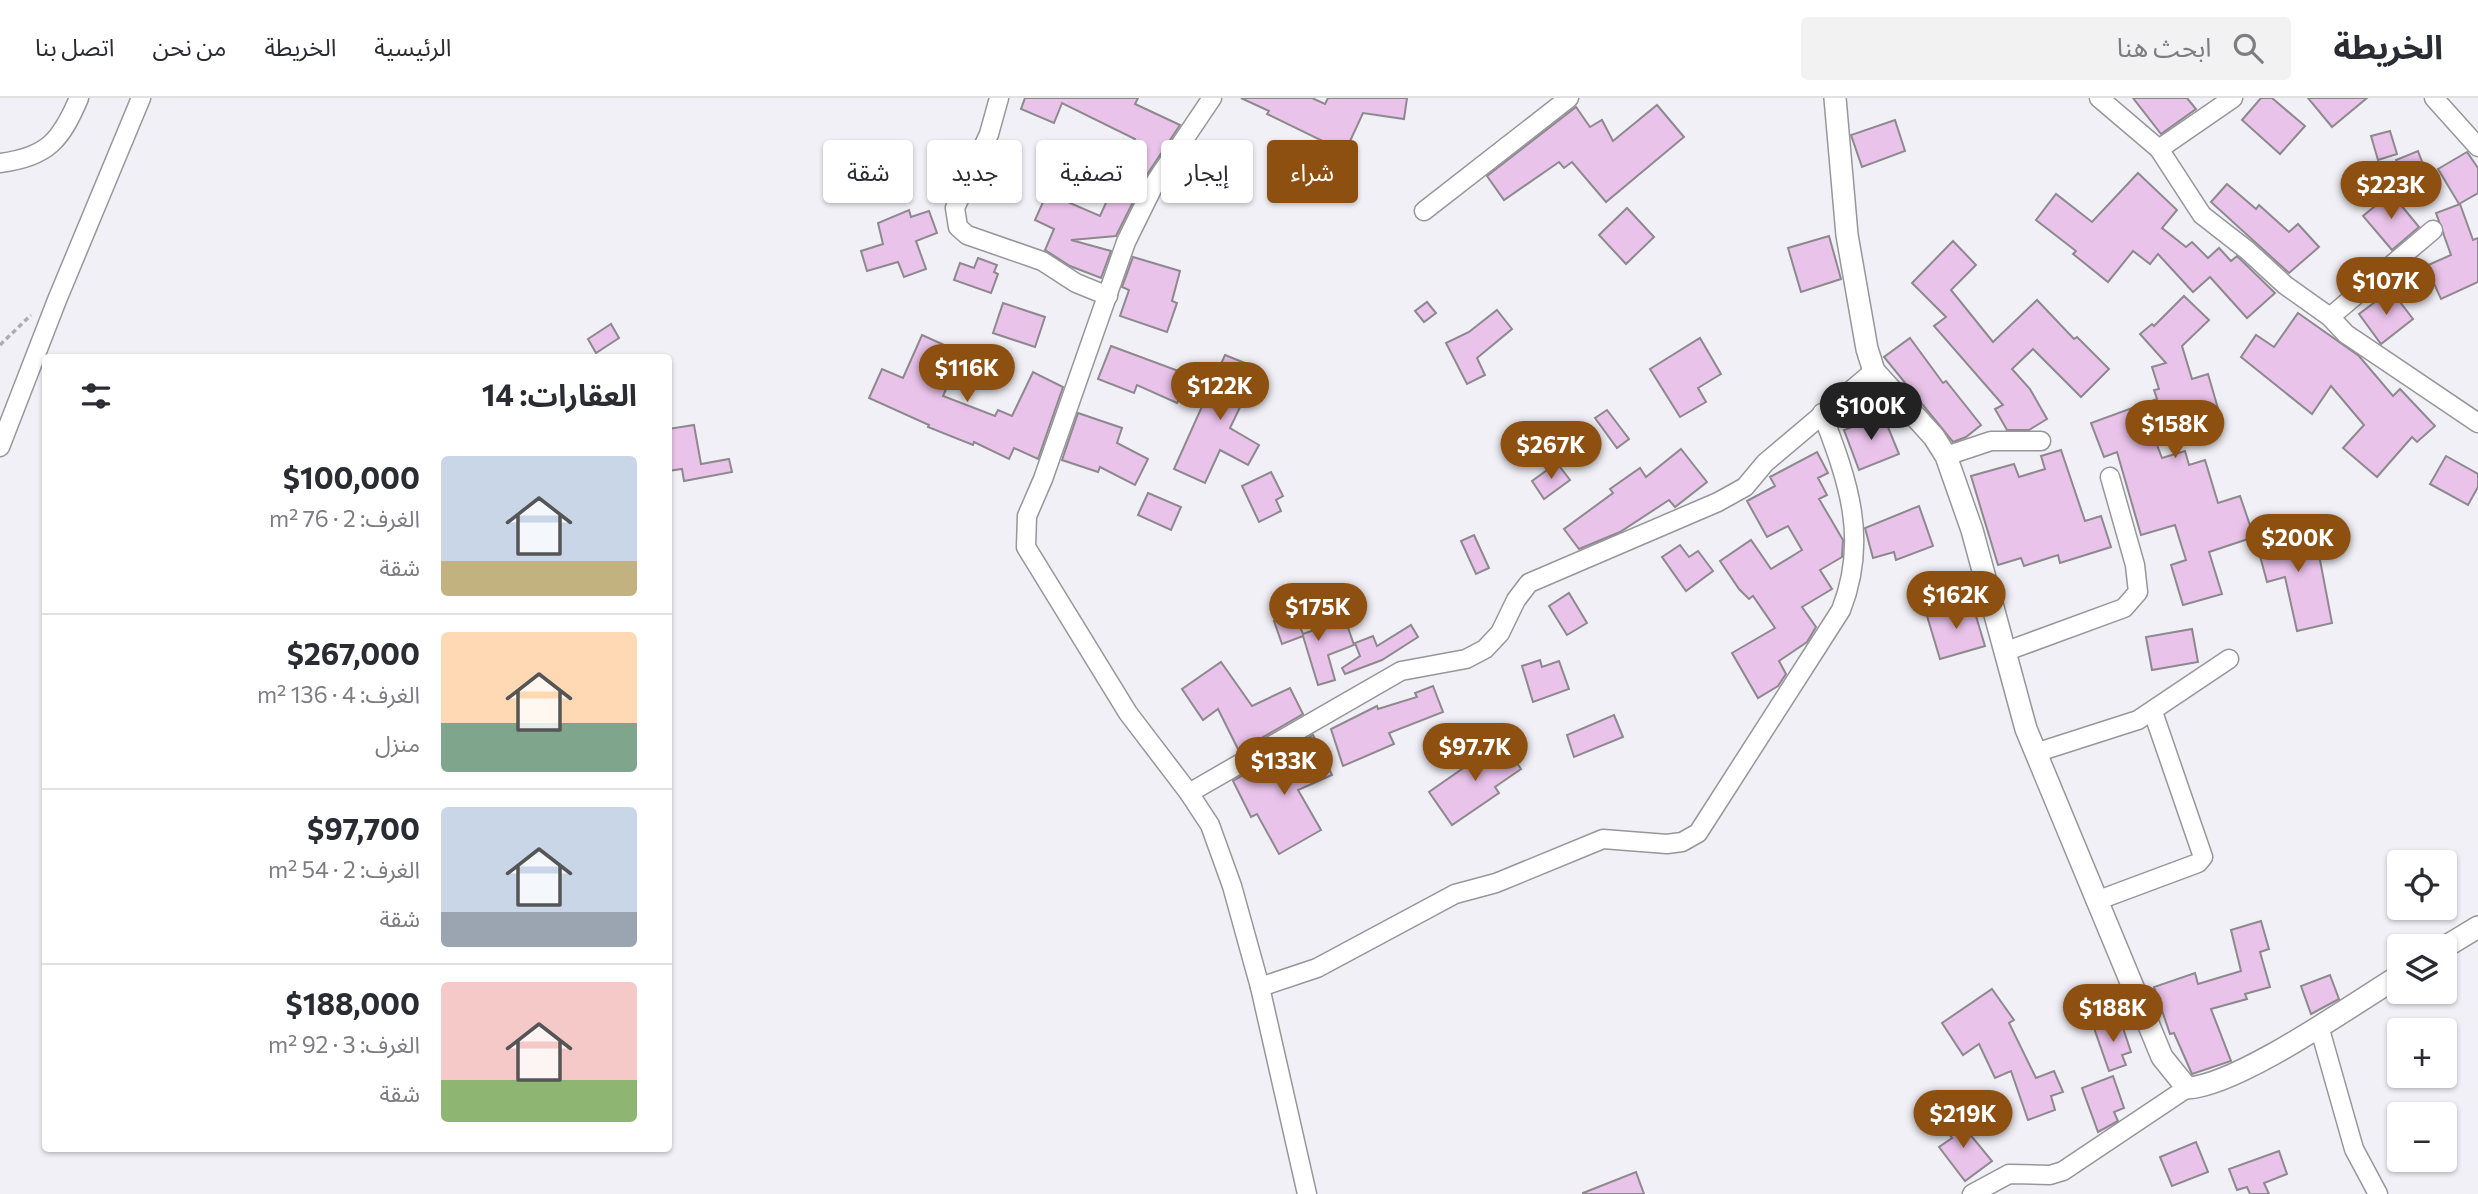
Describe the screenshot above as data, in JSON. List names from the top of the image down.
{
  "page": {
    "header": "الخريطة",
    "search": "ابحث هنا",
    "nav": [
      "الرئيسية",
      "الخريطة",
      "من نحن",
      "اتصل بنا"
    ],
    "chip": [
      "شراء",
      "إيجار",
      "تصفية",
      "جديد",
      "شقة"
    ],
    "price": [
      "$223K",
      "$107K",
      "$116K",
      "$122K",
      "$100K",
      "$158K",
      "$267K",
      "$200K",
      "$162K",
      "$175K",
      "$97.7K",
      "$133K",
      "$188K",
      "$219K"
    ],
    "heading": "العقارات: 14",
    "list": [
      {
        "name": "$100,000",
        "note": "الغرف: 2 · 76 m² · شقة"
      },
      {
        "name": "$267,000",
        "note": "الغرف: 4 · 136 m² · منزل"
      },
      {
        "name": "$97,700",
        "note": "الغرف: 2 · 54 m² · شقة"
      },
      {
        "name": "$188,000",
        "note": "الغرف: 3 · 92 m² · شقة"
      }
    ],
    "map_buttons": ["+", "−"]
  }
}
